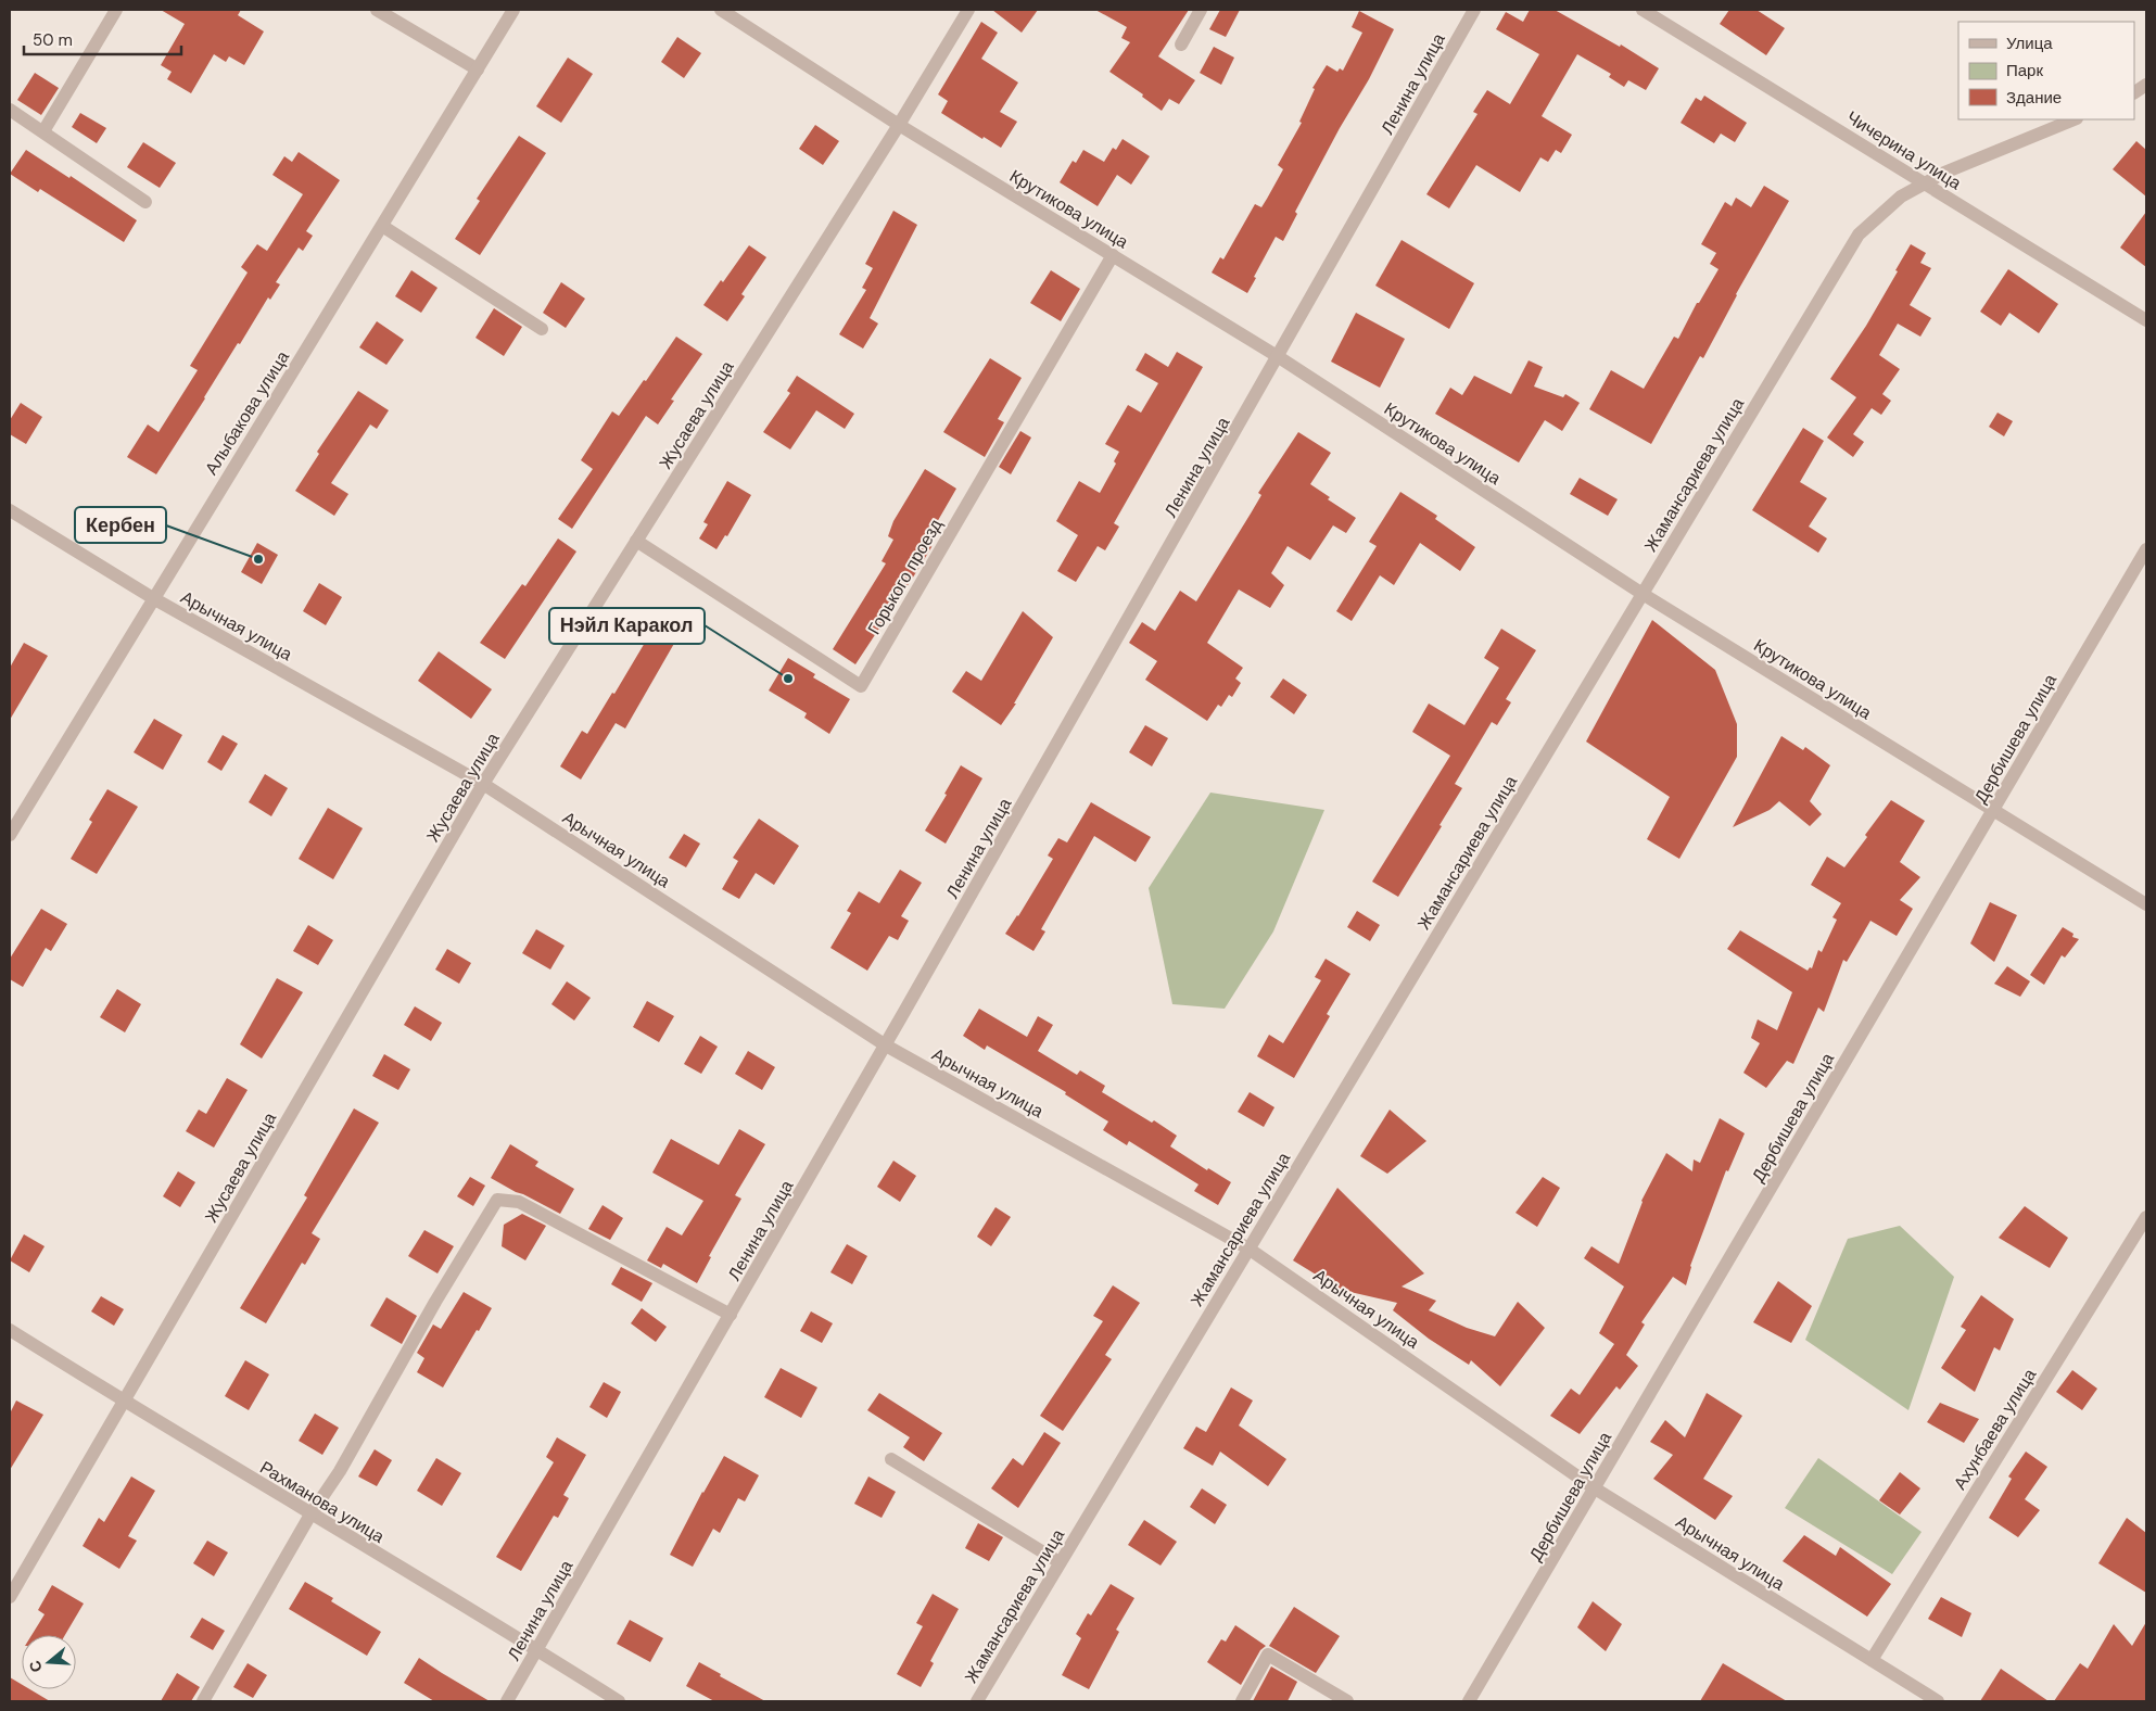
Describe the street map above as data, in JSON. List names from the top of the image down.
{
  "streets": {
    "street": [
      "Ленина улица",
      "Чичерина улица",
      "Крутикова улица",
      "Алыбакова улица",
      "Жусаева улица",
      "Жамансариева улица",
      "Горького проезд",
      "Арычная улица",
      "Дербишева улица",
      "Ахунбаева улица",
      "Рахманова улица"
    ]
  },
  "crossings": [
    ["Ленина улица", "Крутикова улица"],
    ["Ленина улица", "Арычная улица"],
    ["Ленина улица", "Рахманова улица"],
    ["Чичерина улица", "Жамансариева улица"],
    ["Крутикова улица", "Жусаева улица"],
    ["Крутикова улица", "Жамансариева улица"],
    ["Крутикова улица", "Горького проезд"],
    ["Крутикова улица", "Дербишева улица"],
    ["Алыбакова улица", "Арычная улица"],
    ["Жусаева улица", "Горького проезд"],
    ["Жусаева улица", "Арычная улица"],
    ["Жусаева улица", "Рахманова улица"],
    ["Жамансариева улица", "Арычная улица"],
    ["Арычная улица", "Дербишева улица"],
    ["Арычная улица", "Ахунбаева улица"]
  ],
  "places": ["Кербен", "Нэйл Каракол"],
  "legend": ["Улица", "Парк", "Здание"],
  "scale_bar": "50 m",
  "north": "left"
}
